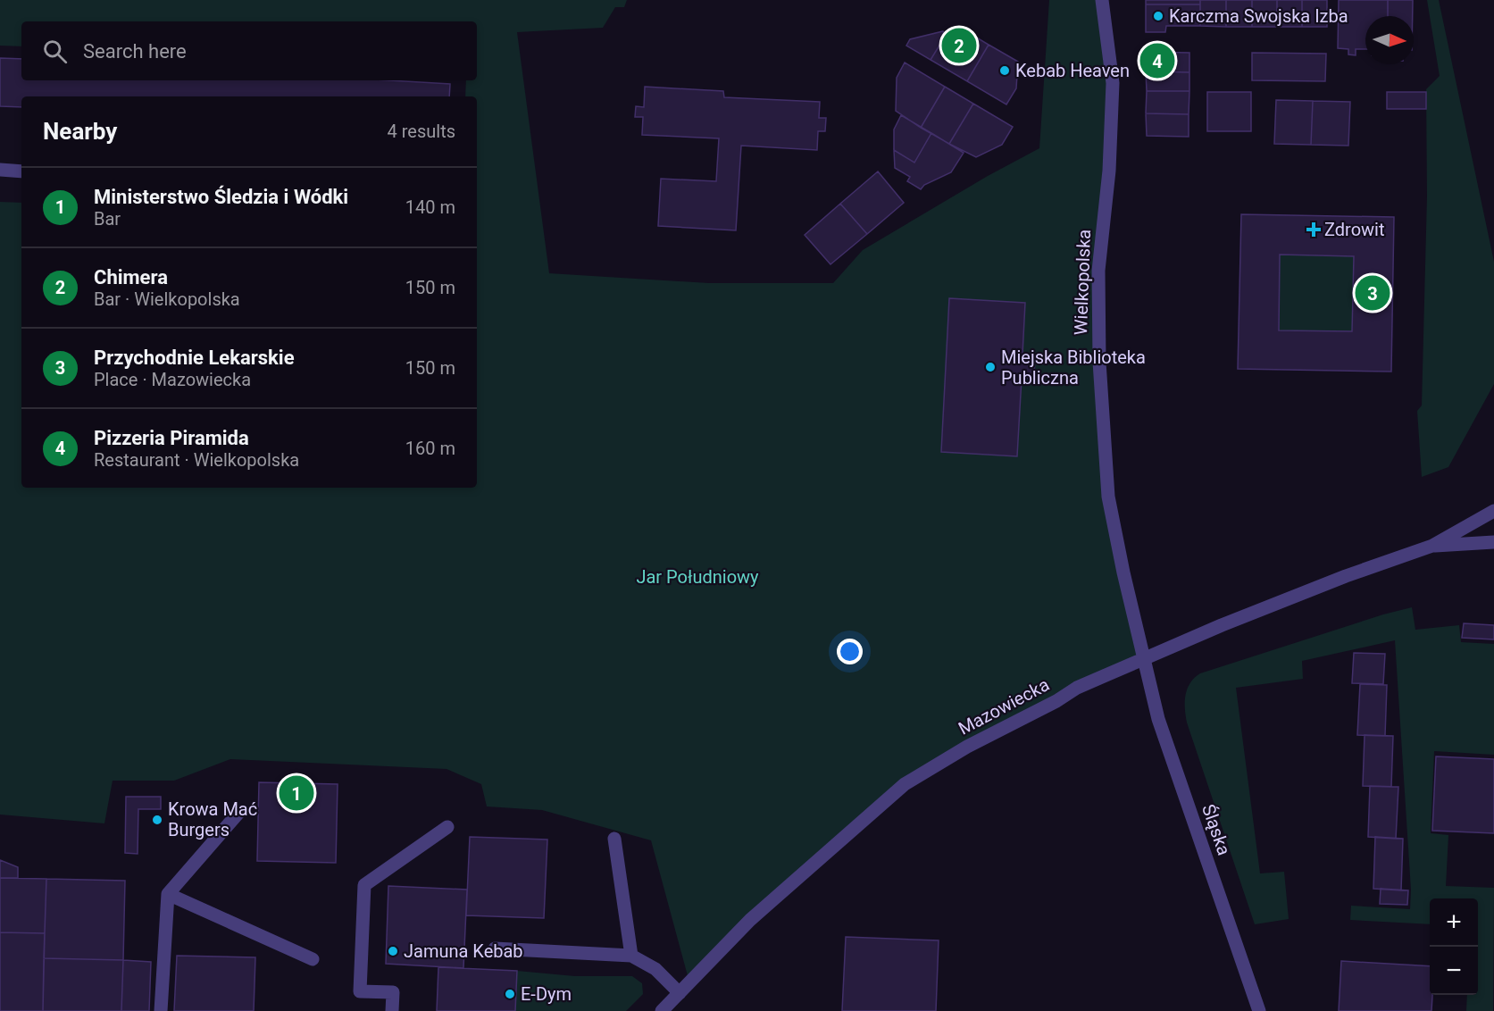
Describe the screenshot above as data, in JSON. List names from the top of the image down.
{
  "streets": {
    "street": ["Wielkopolska", "Mazowiecka", "Śląska"]
  },
  "crossings": [
    ["Wielkopolska", "Mazowiecka"],
    ["Wielkopolska", "Śląska"],
    ["Mazowiecka", "Śląska"]
  ],
  "parks": ["Jar Południowy"],
  "places": {
    "other": [
      "Karczma Swojska Izba",
      "Kebab Heaven",
      "Miejska Biblioteka Publiczna",
      "Krowa Mać Burgers",
      "Jamuna Kebab",
      "E-Dym"
    ],
    "health": ["Zdrowit"]
  },
  "north": "right",
  "page": {
    "search": "Search here",
    "pins": [
      "2",
      "4",
      "3",
      "1"
    ],
    "heading": ["Nearby", "4 results"],
    "list": [
      {
        "mark": "1",
        "name": "Ministerstwo Śledzia i Wódki",
        "note": "Bar",
        "value": "140 m"
      },
      {
        "mark": "2",
        "name": "Chimera",
        "note": "Bar · Wielkopolska",
        "value": "150 m"
      },
      {
        "mark": "3",
        "name": "Przychodnie Lekarskie",
        "note": "Place · Mazowiecka",
        "value": "150 m"
      },
      {
        "mark": "4",
        "name": "Pizzeria Piramida",
        "note": "Restaurant · Wielkopolska",
        "value": "160 m"
      }
    ],
    "map_buttons": ["+", "−"]
  }
}
